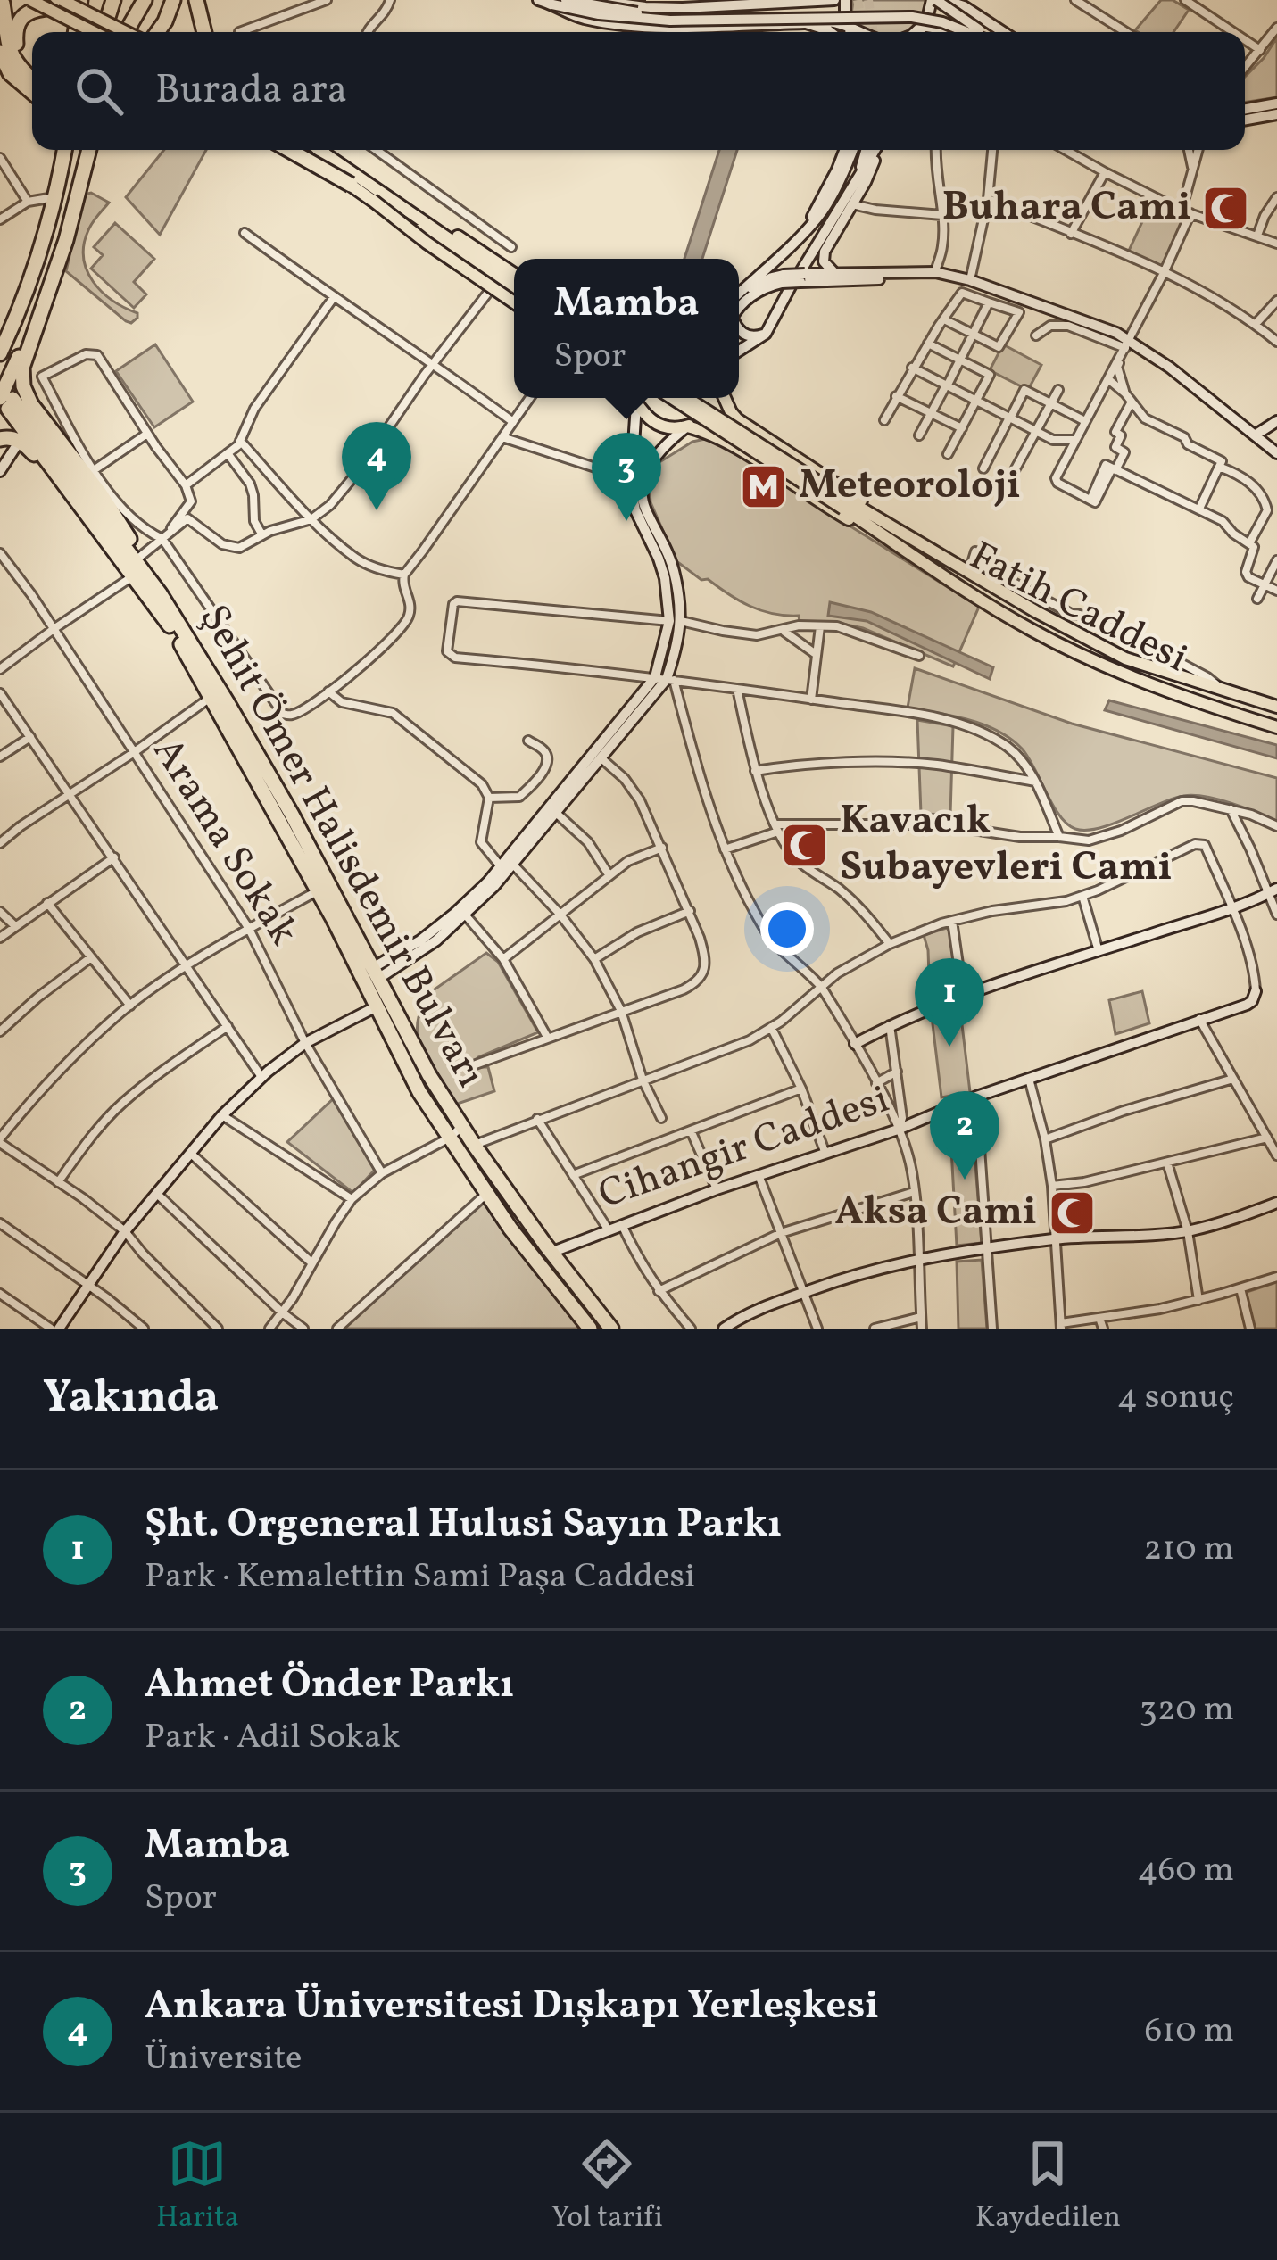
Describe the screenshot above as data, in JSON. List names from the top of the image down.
{
  "streets": {
    "highway": ["Şehit Ömer Halisdemir Bulvarı"],
    "main road": ["Fatih Caddesi", "Cihangir Caddesi"],
    "street": ["Arama Sokak"]
  },
  "crossings": [
    ["Şehit Ömer Halisdemir Bulvarı", "Cihangir Caddesi"]
  ],
  "places": {
    "mosque": ["Buhara Cami", "Kavacık Subayevleri Cami", "Aksa Cami"],
    "metro station": ["Meteoroloji"]
  },
  "page": {
    "search": "Burada ara",
    "popup": ["Mamba", "Spor"],
    "pins": [
      "4",
      "3",
      "1",
      "2"
    ],
    "heading": ["Yakında", "4 sonuç"],
    "list": [
      {
        "mark": "1",
        "name": "Şht. Orgeneral Hulusi Sayın Parkı",
        "note": "Park · Kemalettin Sami Paşa Caddesi",
        "value": "210 m"
      },
      {
        "mark": "2",
        "name": "Ahmet Önder Parkı",
        "note": "Park · Adil Sokak",
        "value": "320 m"
      },
      {
        "mark": "3",
        "name": "Mamba",
        "note": "Spor",
        "value": "460 m"
      },
      {
        "mark": "4",
        "name": "Ankara Üniversitesi Dışkapı Yerleşkesi",
        "note": "Üniversite",
        "value": "610 m"
      }
    ],
    "nav": ["Harita", "Yol tarifi", "Kaydedilen"]
  }
}
